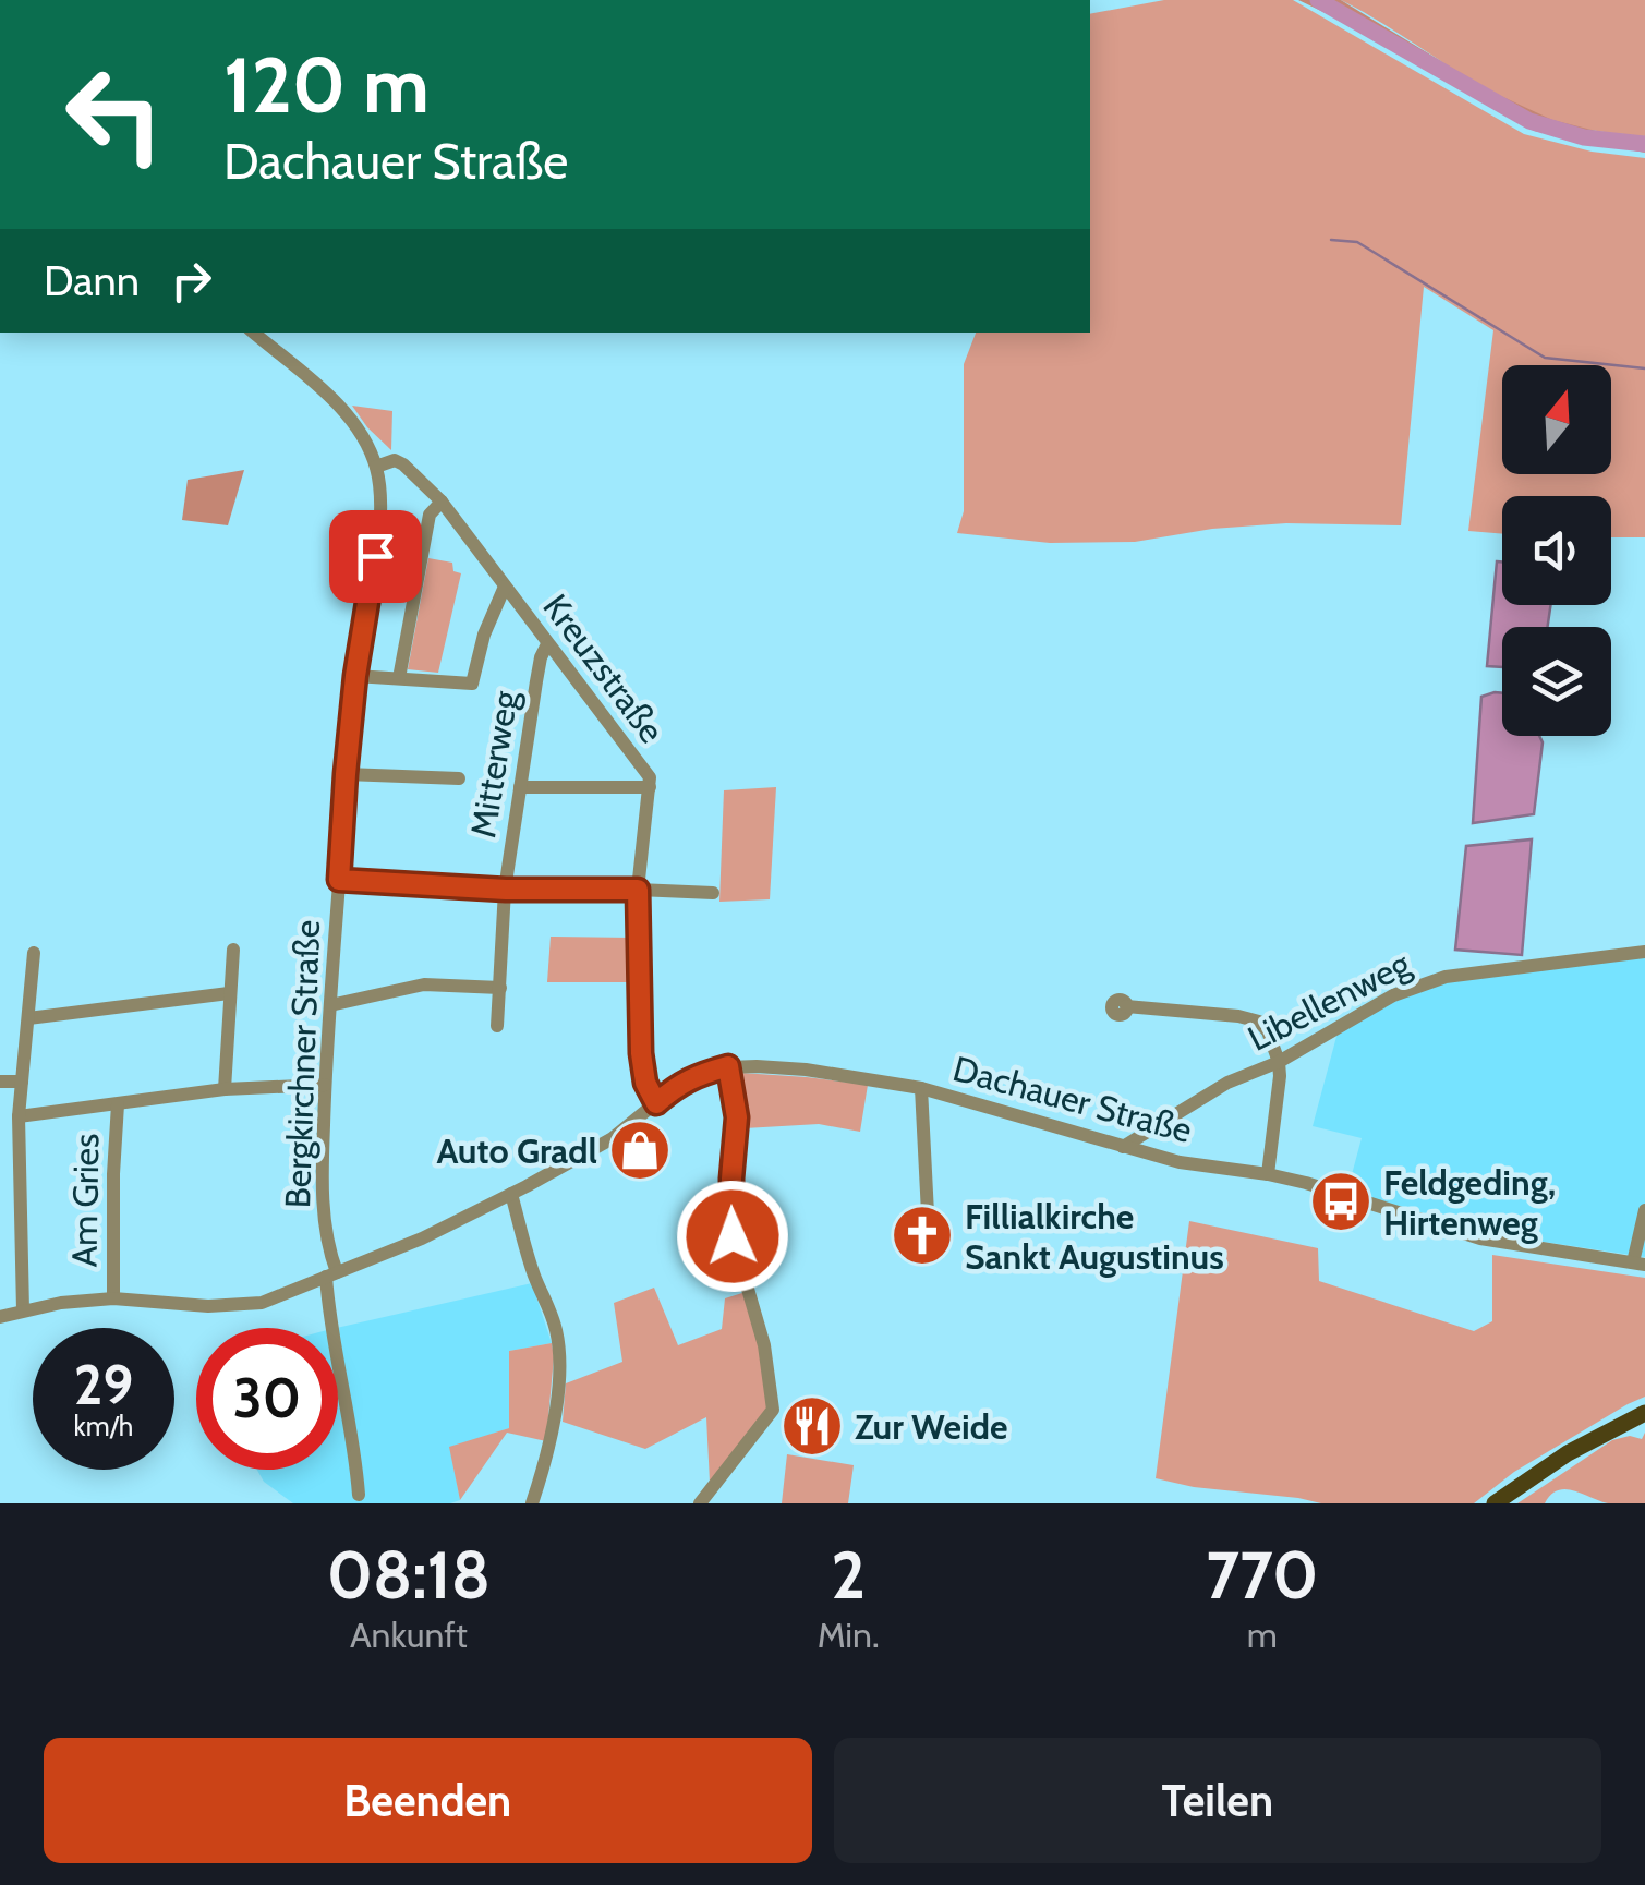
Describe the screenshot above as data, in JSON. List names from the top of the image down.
{
  "streets": {
    "street": [
      "Kreuzstraße",
      "Mitterweg",
      "Libellenweg",
      "Bergkirchner Straße",
      "Dachauer Straße",
      "Am Gries"
    ]
  },
  "crossings": [
    ["Kreuzstraße", "Mitterweg"],
    ["Kreuzstraße", "Bergkirchner Straße"],
    ["Kreuzstraße", "Dachauer Straße"],
    ["Libellenweg", "Dachauer Straße"],
    ["Bergkirchner Straße", "Dachauer Straße"],
    ["Dachauer Straße", "Am Gries"]
  ],
  "places": {
    "shop": ["Auto Gradl"],
    "bus stop": ["Feldgeding, Hirtenweg"],
    "church": ["Fillialkirche Sankt Augustinus"],
    "restaurant": ["Zur Weide"]
  },
  "north": "top",
  "page": {
    "turn": ["120 m", "Dachauer Straße"],
    "then": "Dann",
    "speed": "29 km/h",
    "limit": "30",
    "eta": [
      "08:18",
      "Ankunft",
      "2",
      "Min.",
      "770",
      "m"
    ],
    "buttons": ["Beenden", "Teilen"]
  }
}
